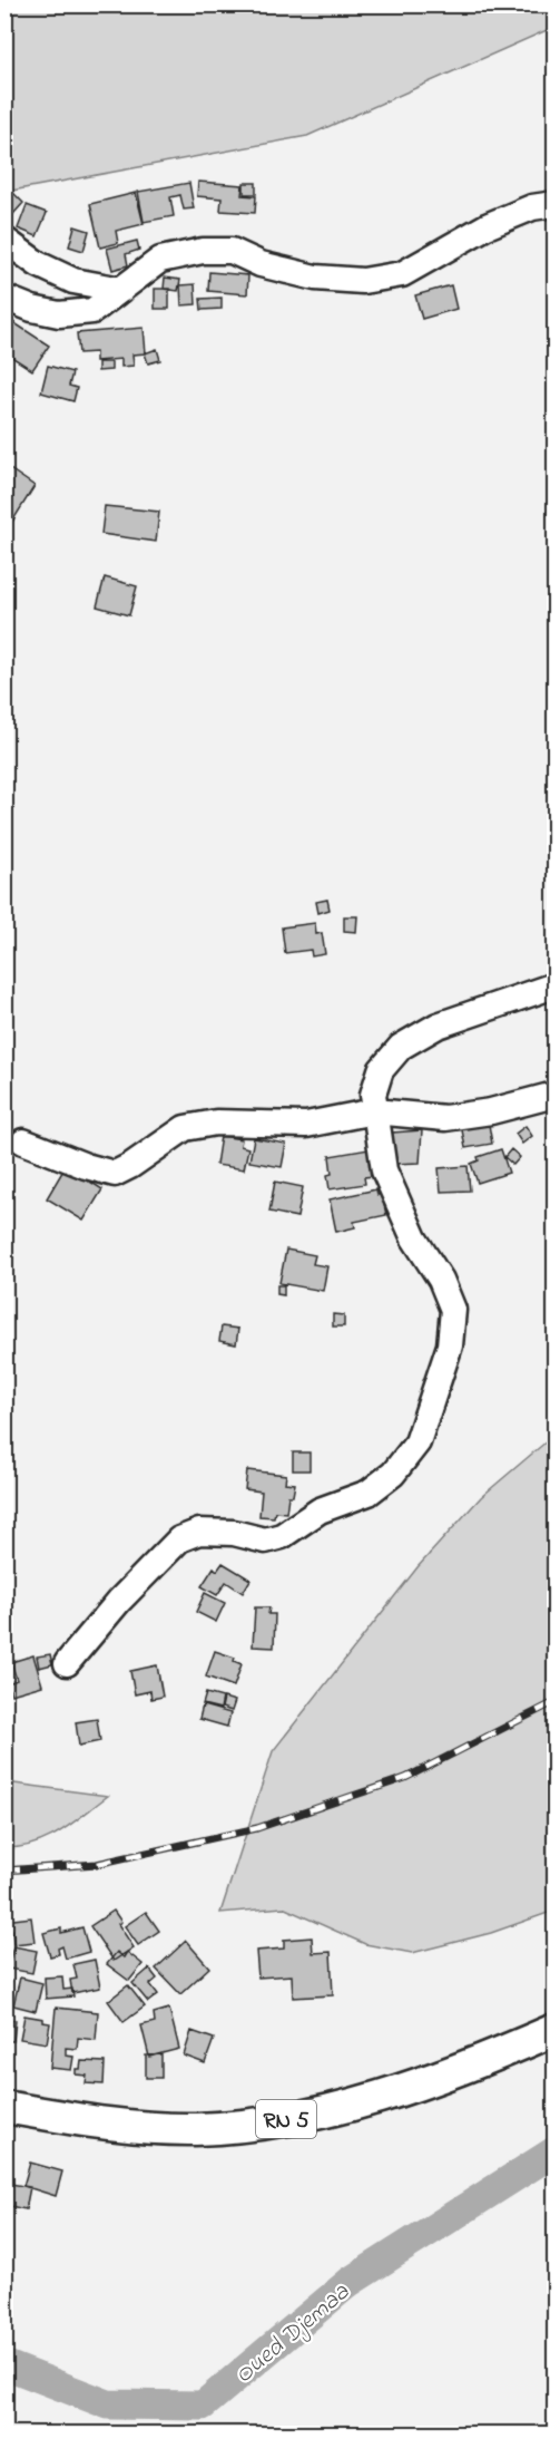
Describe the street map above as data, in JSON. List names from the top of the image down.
{
  "streets": {
    "main road": ["RN 5"]
  },
  "water": ["Oued Djemaa"]
}
